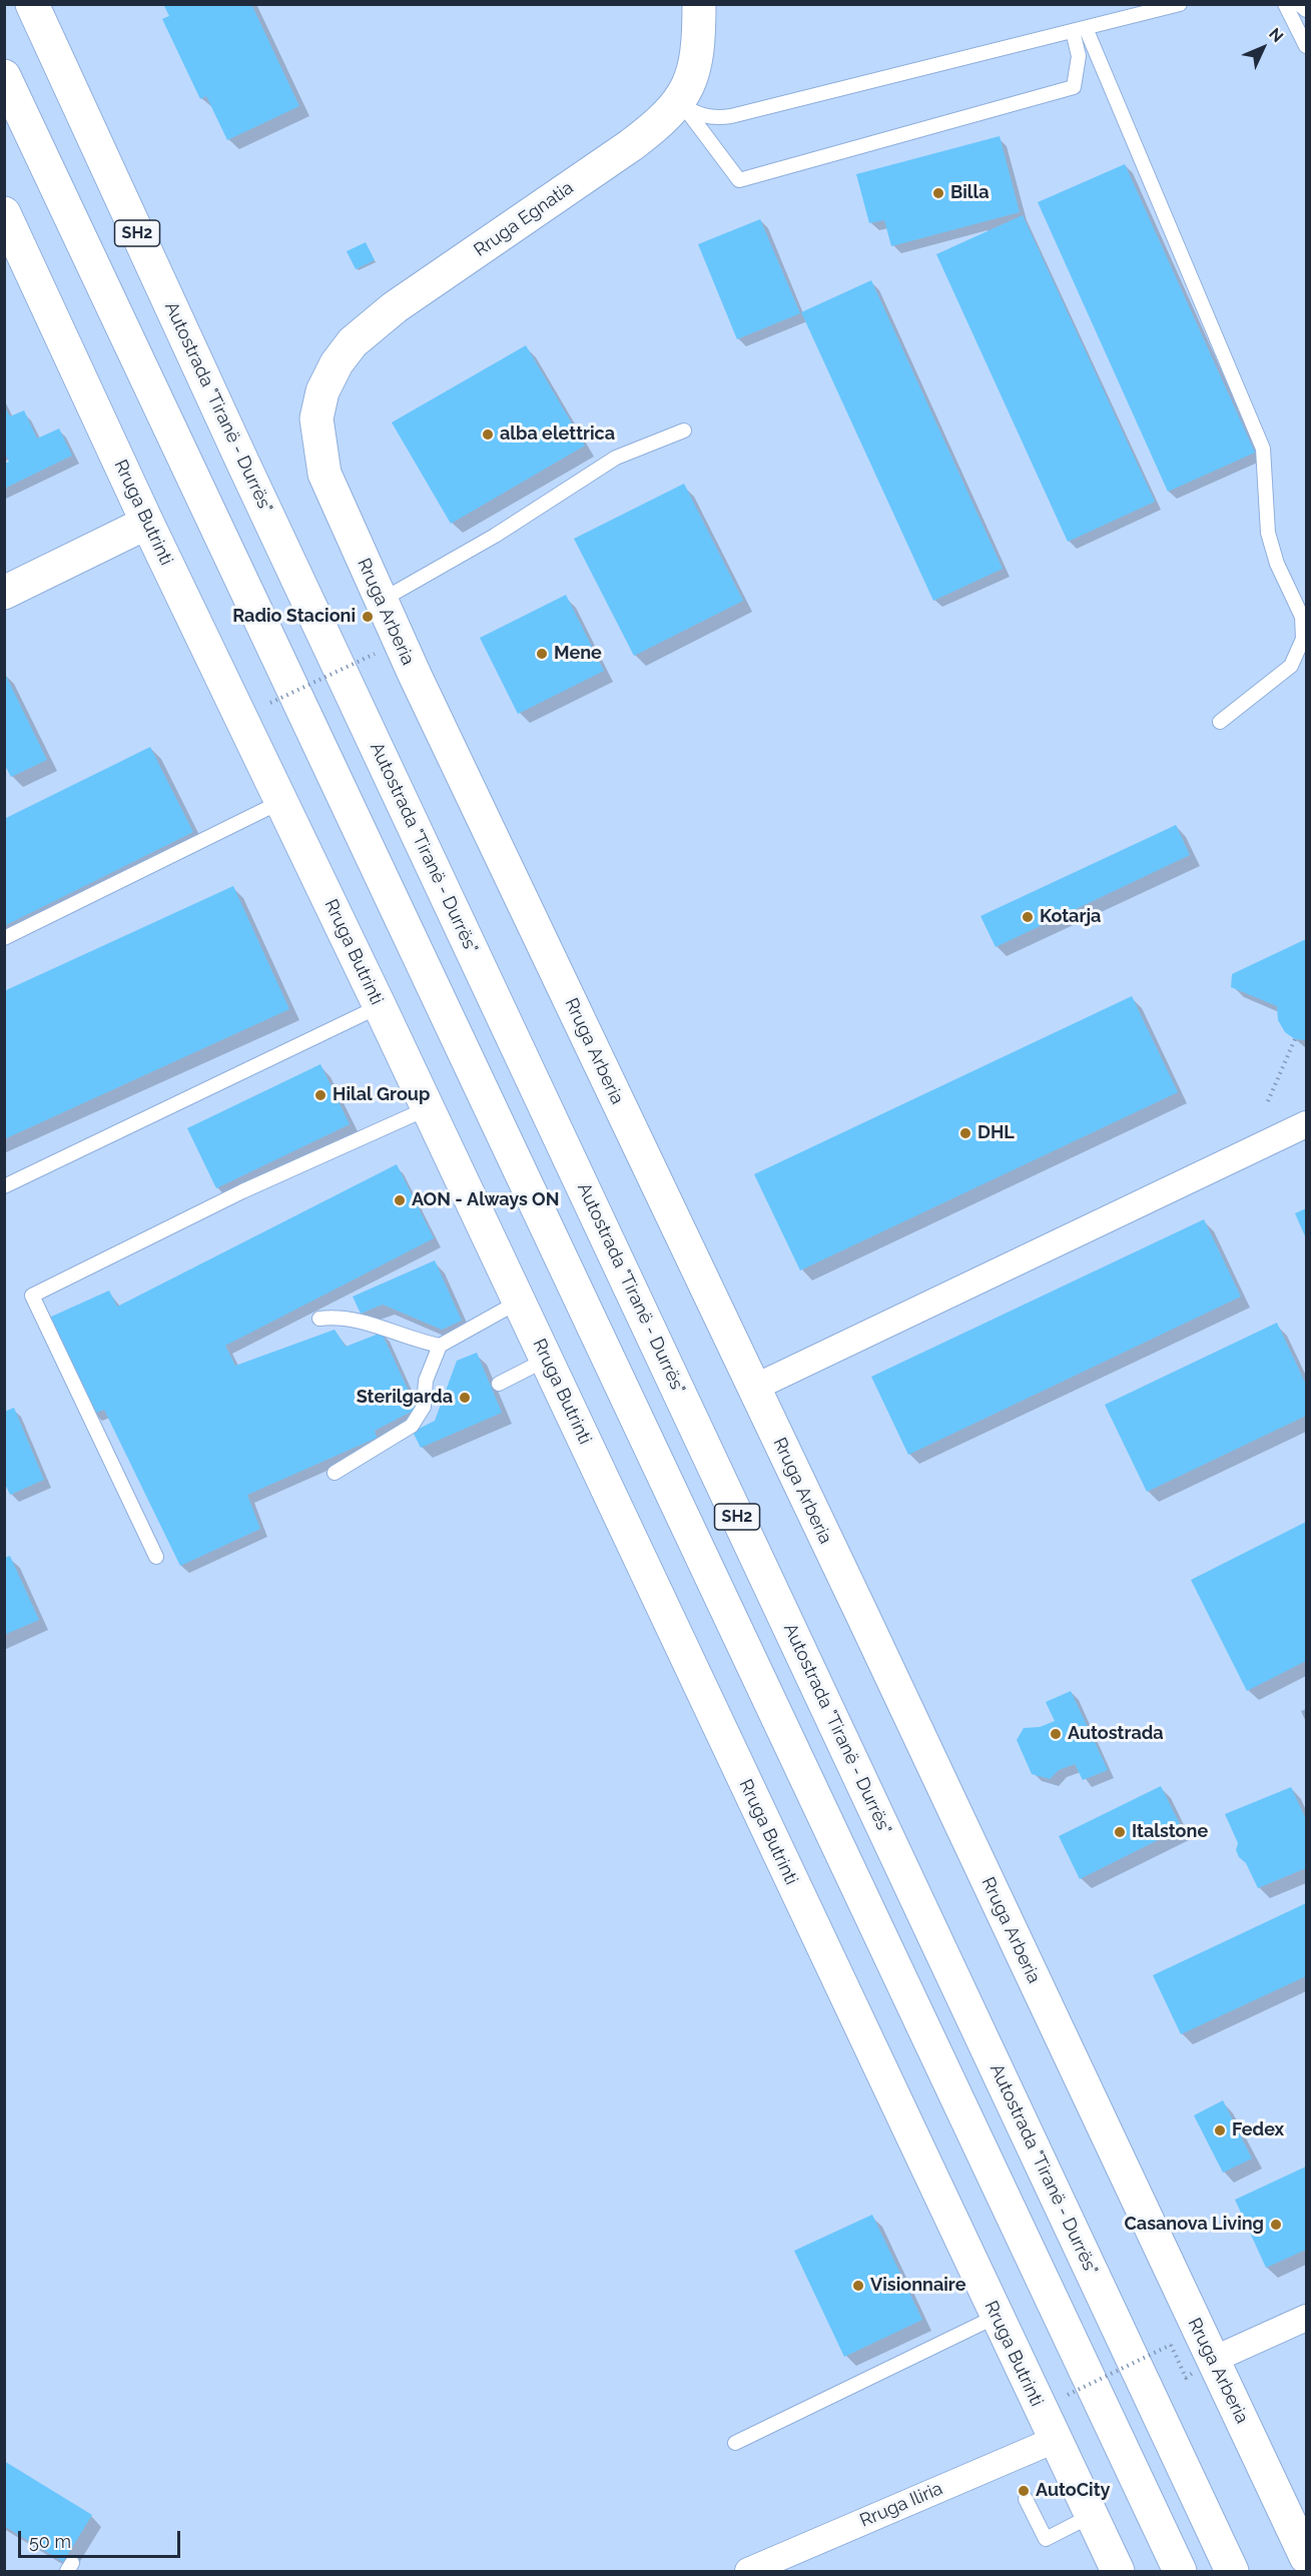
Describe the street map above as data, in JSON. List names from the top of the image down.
{
  "streets": {
    "main road": [
      "Rruga Egnatia",
      "SH2",
      "Autostrada \"Tiranë - Durrës\"",
      "Rruga Butrinti",
      "Rruga Arberia"
    ],
    "street": ["Rruga Iliria"]
  },
  "crossings": [
    ["Rruga Egnatia", "Rruga Arberia"],
    ["Rruga Butrinti", "Rruga Iliria"]
  ],
  "places": [
    "Billa",
    "alba elettrica",
    "Radio Stacioni",
    "Mene",
    "Kotarja",
    "Hilal Group",
    "DHL",
    "AON - Always ON",
    "Sterilgarda",
    "Autostrada",
    "Italstone",
    "Fedex",
    "Casanova Living",
    "Visionnaire",
    "AutoCity"
  ],
  "scale_bar": "50 m",
  "north": "top right"
}
